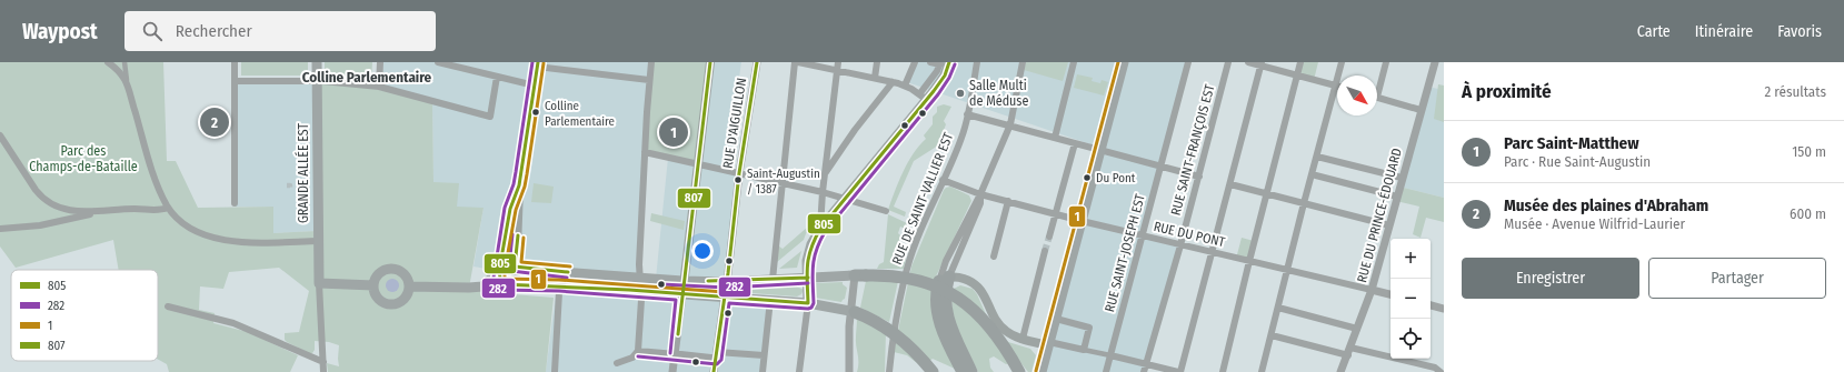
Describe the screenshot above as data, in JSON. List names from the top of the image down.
{
  "streets": {
    "main road": ["GRANDE ALLÉE EST"],
    "street": [
      "RUE D'AIGUILLON",
      "RUE SAINT-FRANÇOIS EST",
      "RUE DE SAINT-VALLIER EST",
      "RUE DU PRINCE-ÉDOUARD",
      "RUE DU PONT",
      "RUE SAINT-JOSEPH EST"
    ]
  },
  "crossings": [
    ["RUE SAINT-FRANÇOIS EST", "RUE DU PONT"],
    ["RUE DE SAINT-VALLIER EST", "RUE DU PONT"],
    ["RUE DU PRINCE-ÉDOUARD", "RUE DU PONT"],
    ["RUE DU PONT", "RUE SAINT-JOSEPH EST"]
  ],
  "districts": ["Colline Parlementaire"],
  "parks": ["Parc des Champs-de-Bataille"],
  "places": [
    "Salle Multi de Méduse",
    "Colline Parlementaire",
    "Du Pont",
    "Saint-Augustin / 1387"
  ],
  "lines": [
    "transit line 805",
    "transit line 282",
    "transit line 1",
    "transit line 807"
  ],
  "legend": [
    "805",
    "282",
    "1",
    "807"
  ],
  "north": "bottom right",
  "page": {
    "header": "Waypost",
    "search": "Rechercher",
    "nav": ["Carte", "Itinéraire", "Favoris"],
    "heading": ["À proximité", "2 résultats"],
    "pins": ["2", "1"],
    "list": [
      {
        "mark": "1",
        "name": "Parc Saint-Matthew",
        "note": "Parc · Rue Saint-Augustin",
        "value": "150 m"
      },
      {
        "mark": "2",
        "name": "Musée des plaines d'Abraham",
        "note": "Musée · Avenue Wilfrid-Laurier",
        "value": "600 m"
      }
    ],
    "map_buttons": ["+", "−"],
    "buttons": ["Enregistrer", "Partager"]
  }
}
